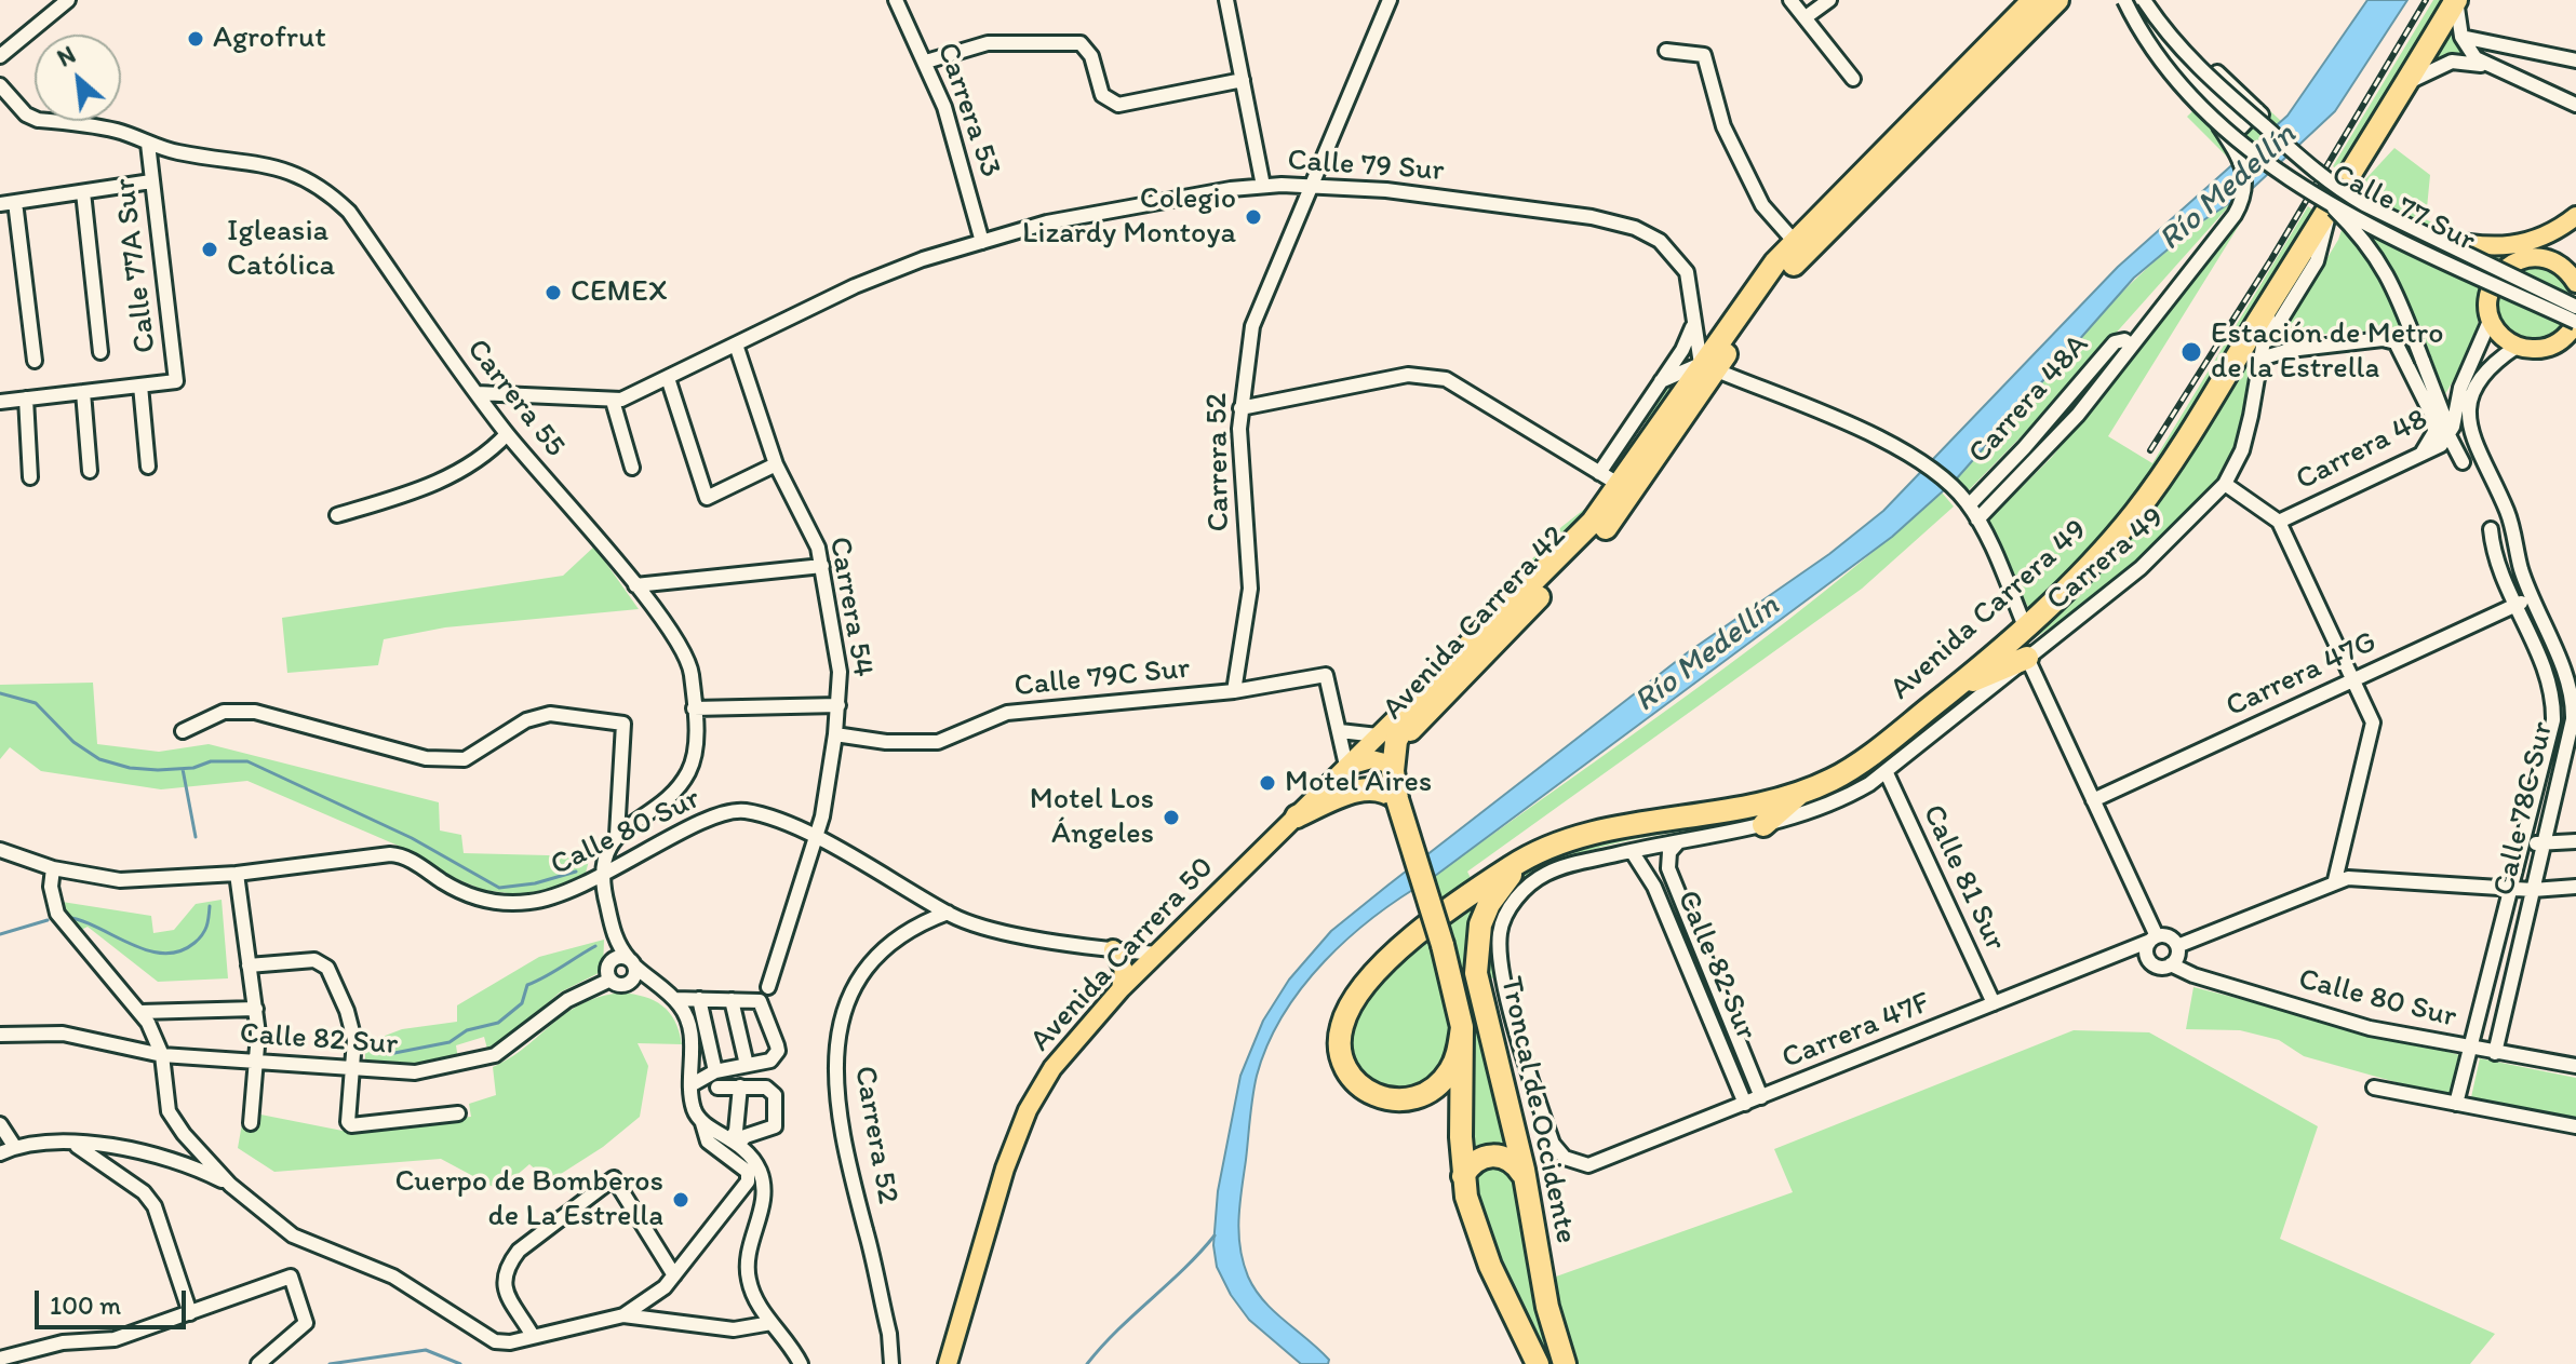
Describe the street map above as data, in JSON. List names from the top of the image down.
{
  "streets": {
    "highway": ["Avenida Carrera 49", "Avenida Carrera 42", "Troncal de Occidente"],
    "main road": ["Avenida Carrera 50"],
    "street": [
      "Carrera 53",
      "Calle 79 Sur",
      "Calle 77 Sur",
      "Calle 77A Sur",
      "Carrera 55",
      "Carrera 48A",
      "Carrera 48",
      "Carrera 52",
      "Carrera 49",
      "Carrera 54",
      "Carrera 47G",
      "Calle 79C Sur",
      "Calle 78C Sur",
      "Calle 80 Sur",
      "Calle 81 Sur",
      "Calle 82 Sur",
      "Carrera 47F"
    ]
  },
  "crossings": [
    ["Carrera 53", "Calle 79 Sur"],
    ["Calle 79 Sur", "Carrera 55"],
    ["Calle 79 Sur", "Carrera 52"],
    ["Calle 79 Sur", "Carrera 54"],
    ["Calle 79 Sur", "Avenida Carrera 42"],
    ["Calle 77 Sur", "Carrera 48A"],
    ["Calle 77 Sur", "Avenida Carrera 49"],
    ["Calle 77A Sur", "Carrera 55"],
    ["Carrera 48", "Calle 78C Sur"],
    ["Carrera 52", "Calle 79C Sur"],
    ["Carrera 52", "Calle 80 Sur"],
    ["Carrera 49", "Avenida Carrera 49"],
    ["Carrera 49", "Calle 81 Sur"],
    ["Carrera 49", "Calle 82 Sur"],
    ["Carrera 49", "Carrera 47F"],
    ["Carrera 54", "Calle 79C Sur"],
    ["Carrera 54", "Calle 80 Sur"],
    ["Avenida Carrera 49", "Troncal de Occidente"],
    ["Avenida Carrera 42", "Avenida Carrera 50"],
    ["Avenida Carrera 42", "Troncal de Occidente"],
    ["Carrera 47G", "Calle 78C Sur"],
    ["Calle 78C Sur", "Calle 80 Sur"],
    ["Calle 80 Sur", "Avenida Carrera 50"],
    ["Calle 80 Sur", "Carrera 47F"],
    ["Calle 81 Sur", "Carrera 47F"],
    ["Calle 82 Sur", "Carrera 47F"]
  ],
  "water": ["Río Medellín"],
  "places": [
    "Agrofrut",
    "Colegio Lizardy Montoya",
    "Igleasia Católica",
    "CEMEX",
    "Estación de Metro de la Estrella",
    "Motel Aires",
    "Motel Los Ángeles",
    "Cuerpo de Bomberos de La Estrella"
  ],
  "scale_bar": "100 m",
  "north": "top left"
}
